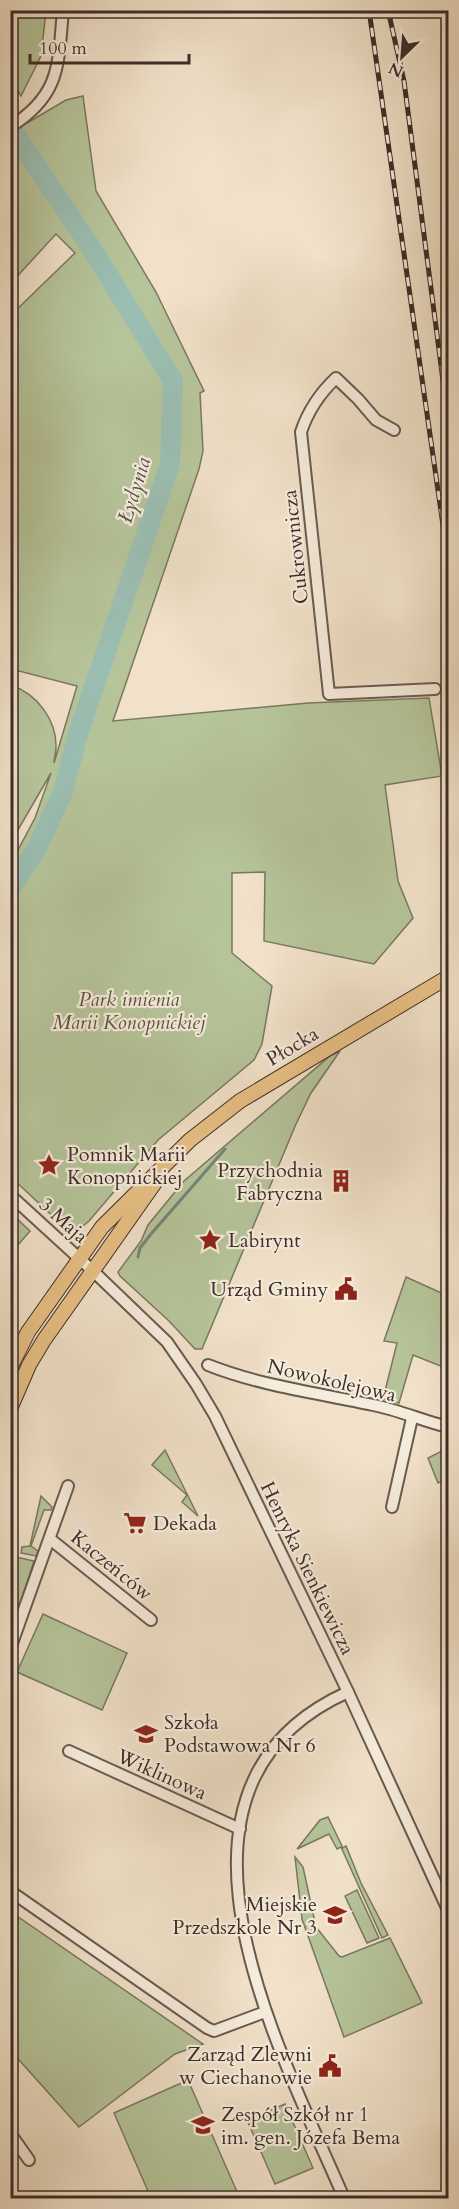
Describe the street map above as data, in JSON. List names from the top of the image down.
{
  "streets": {
    "main road": ["Płocka"],
    "street": [
      "Cukrownicza",
      "3 Maja",
      "Nowokolejowa",
      "Kaczeńców",
      "Henryka Sienkiewicza",
      "Wiklinowa"
    ]
  },
  "crossings": [
    ["Płocka", "3 Maja"],
    ["Płocka", "Henryka Sienkiewicza"],
    ["3 Maja", "Henryka Sienkiewicza"]
  ],
  "water": ["Łydynia"],
  "parks": ["Park imienia Marii Konopnickiej"],
  "places": {
    "place": ["Pomnik Marii Konopnickiej", "Labirynt"],
    "building": ["Przychodnia Fabryczna"],
    "public building": ["Urząd Gminy", "Zarząd Zlewni w Ciechanowie"],
    "supermarket": ["Dekada"],
    "school or university": ["Szkoła Podstawowa Nr 6", "Miejskie Przedszkole Nr 3", "Zespół Szkół nr 1 im. gen. Józefa Bema"]
  },
  "scale_bar": "100 m",
  "north": "bottom left"
}
